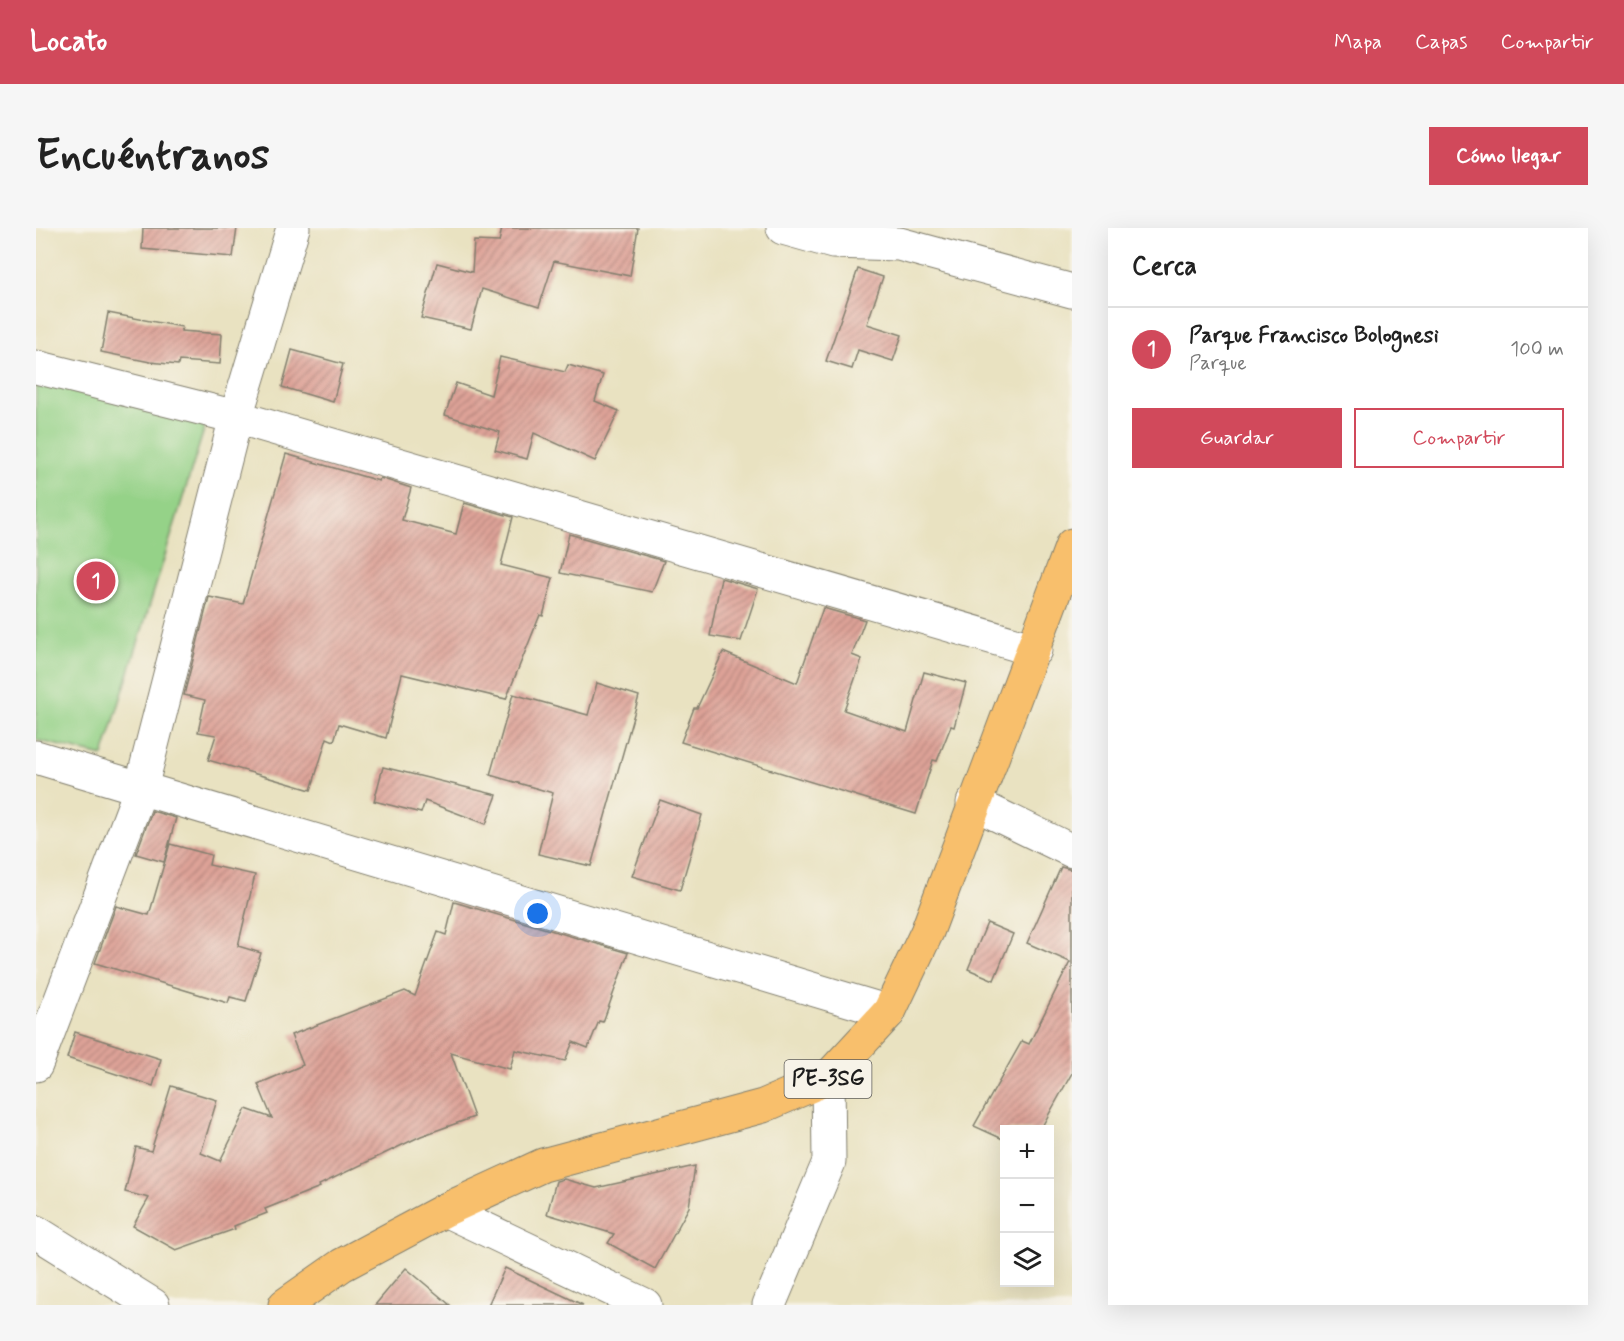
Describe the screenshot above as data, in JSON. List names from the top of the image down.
{
  "streets": {
    "main road": ["PE-3SG"]
  },
  "page": {
    "header": "Locato",
    "nav": ["Mapa", "Capas", "Compartir"],
    "buttons": [
      "Cómo llegar",
      ["Guardar", "Compartir"]
    ],
    "title": "Encuéntranos",
    "heading": "Cerca",
    "list": [
      {
        "mark": "1",
        "name": "Parque Francisco Bolognesi",
        "note": "Parque",
        "value": "100 m"
      }
    ],
    "pins": "1",
    "map_buttons": ["+", "−"]
  }
}
